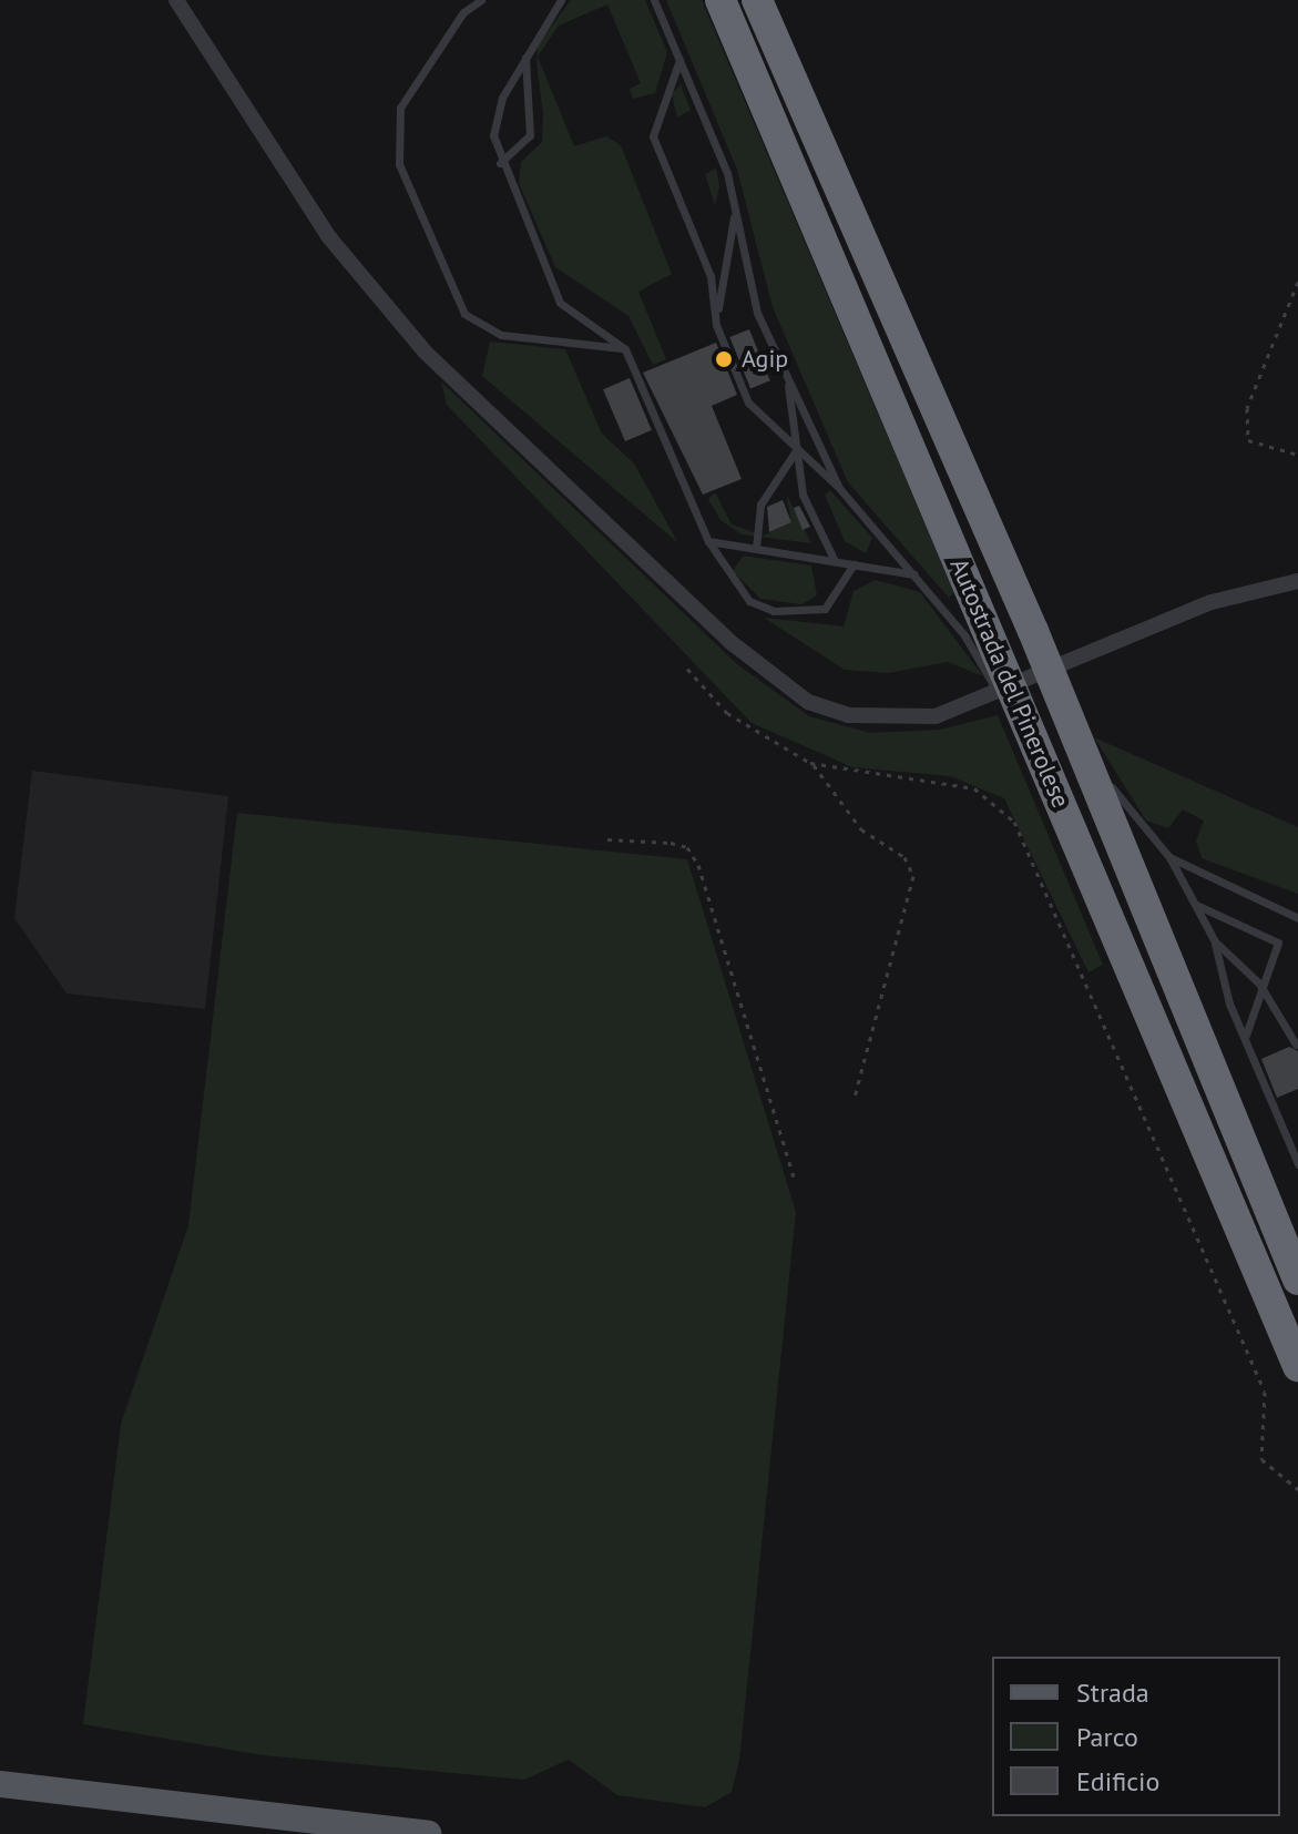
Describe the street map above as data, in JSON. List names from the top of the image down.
{
  "streets": {
    "highway": ["Autostrada del Pinerolese"]
  },
  "places": ["Agip"],
  "legend": ["Strada", "Parco", "Edificio"]
}
